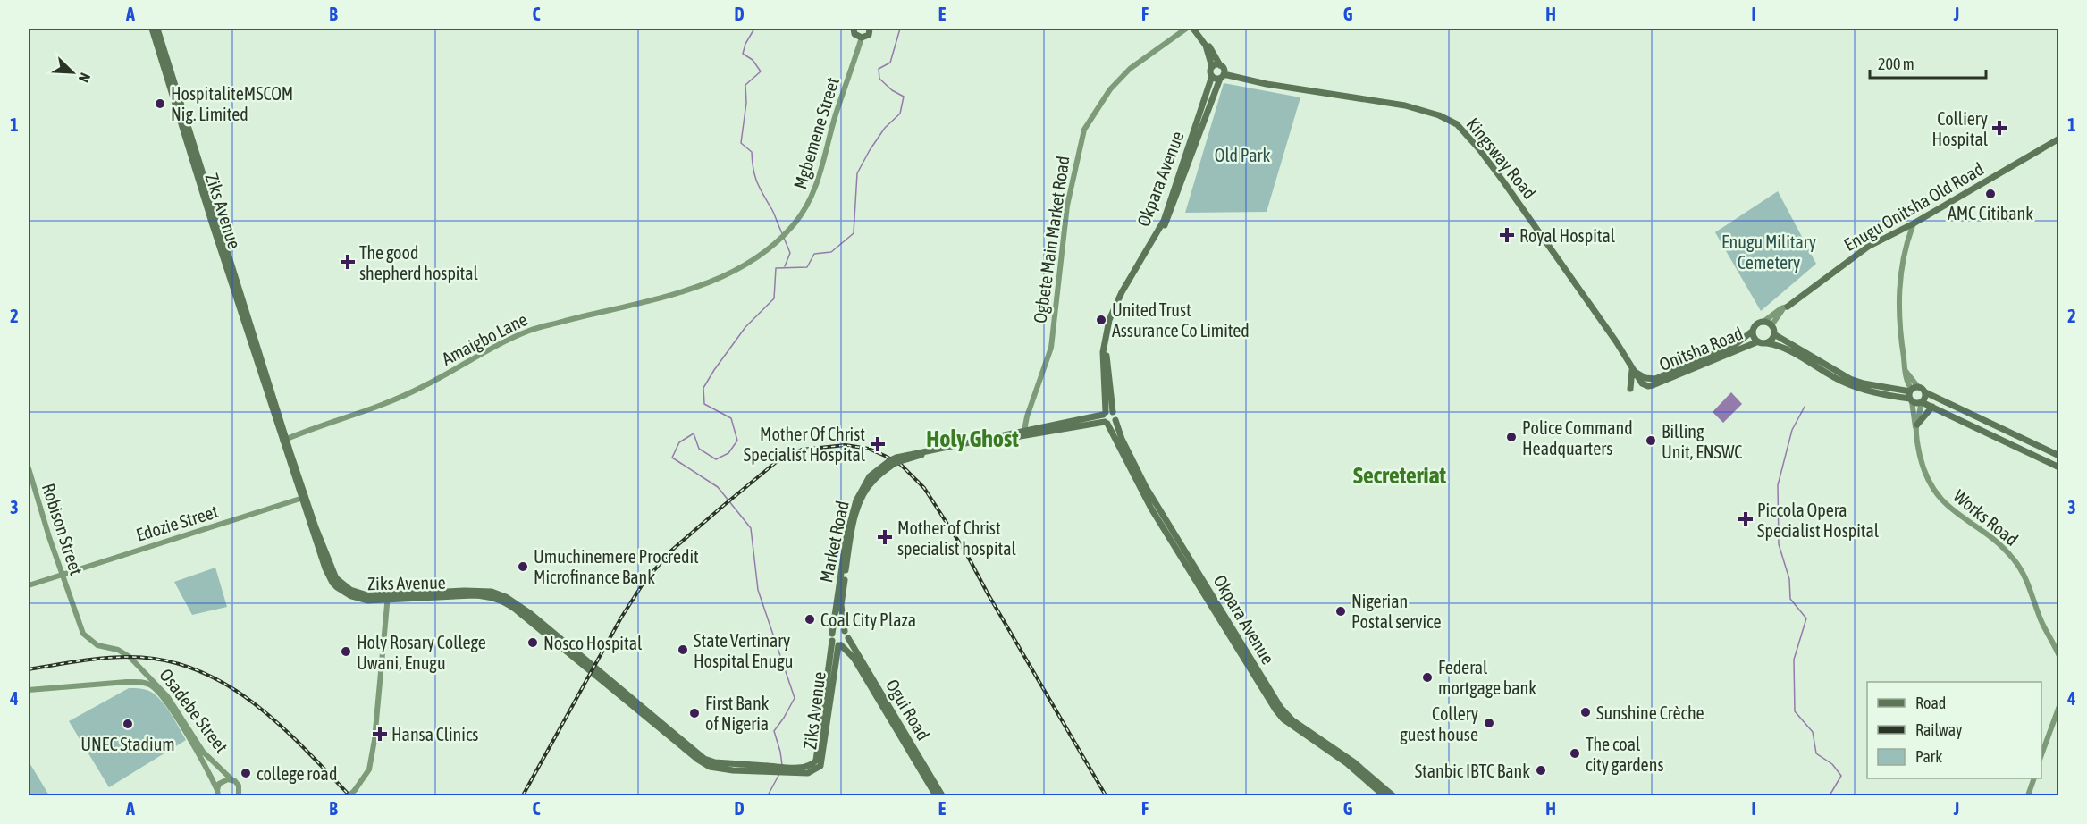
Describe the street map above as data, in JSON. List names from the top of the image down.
{
  "streets": {
    "main road": [
      "Mgbemene Street",
      "Kingsway Road",
      "Okpara Avenue",
      "Enugu Onitsha Old Road",
      "Ziks Avenue",
      "Ogbete Main Market Road",
      "Amaigbo Lane",
      "Onitsha Road",
      "Works Road",
      "Edozie Street",
      "Robison Street",
      "Market Road",
      "Ogui Road",
      "Osadebe Street"
    ]
  },
  "crossings": [
    ["Mgbemene Street", "Amaigbo Lane"],
    ["Kingsway Road", "Okpara Avenue"],
    ["Kingsway Road", "Onitsha Road"],
    ["Okpara Avenue", "Market Road"],
    ["Ziks Avenue", "Amaigbo Lane"],
    ["Ziks Avenue", "Edozie Street"],
    ["Ziks Avenue", "Market Road"],
    ["Ziks Avenue", "Ogui Road"],
    ["Ogbete Main Market Road", "Market Road"],
    ["Onitsha Road", "Works Road"],
    ["Edozie Street", "Robison Street"],
    ["Robison Street", "Osadebe Street"],
    ["Market Road", "Ogui Road"]
  ],
  "districts": ["Holy Ghost", "Secreteriat"],
  "parks": ["Old Park", "Enugu Military Cemetery"],
  "places": {
    "other": [
      "HospitaliteMSCOM Nig. Limited",
      "AMC Citibank",
      "United Trust Assurance Co Limited",
      "Police Command Headquarters",
      "Billing Unit, ENSWC",
      "Umuchinemere Procredit Microfinance Bank",
      "Nigerian Postal service",
      "Coal City Plaza",
      "Nosco Hospital",
      "State Vertinary Hospital Enugu",
      "Holy Rosary College Uwani, Enugu",
      "Federal mortgage bank",
      "Sunshine Crèche",
      "First Bank of Nigeria",
      "Collery guest house",
      "UNEC Stadium",
      "The coal city gardens",
      "Stanbic IBTC Bank",
      "college road"
    ],
    "health": [
      "Colliery Hospital",
      "Royal Hospital",
      "The good shepherd hospital",
      "Mother Of Christ Specialist Hospital",
      "Piccola Opera Specialist Hospital",
      "Mother of Christ specialist hospital",
      "Hansa Clinics"
    ]
  },
  "legend": ["Road", "Railway", "Park"],
  "scale_bar": "200 m",
  "north": "bottom right",
  "grid": {
    "columns": [
      "A",
      "B",
      "C",
      "D",
      "E",
      "F",
      "G",
      "H",
      "I",
      "J"
    ],
    "rows": [
      "1",
      "2",
      "3",
      "4"
    ]
  }
}
